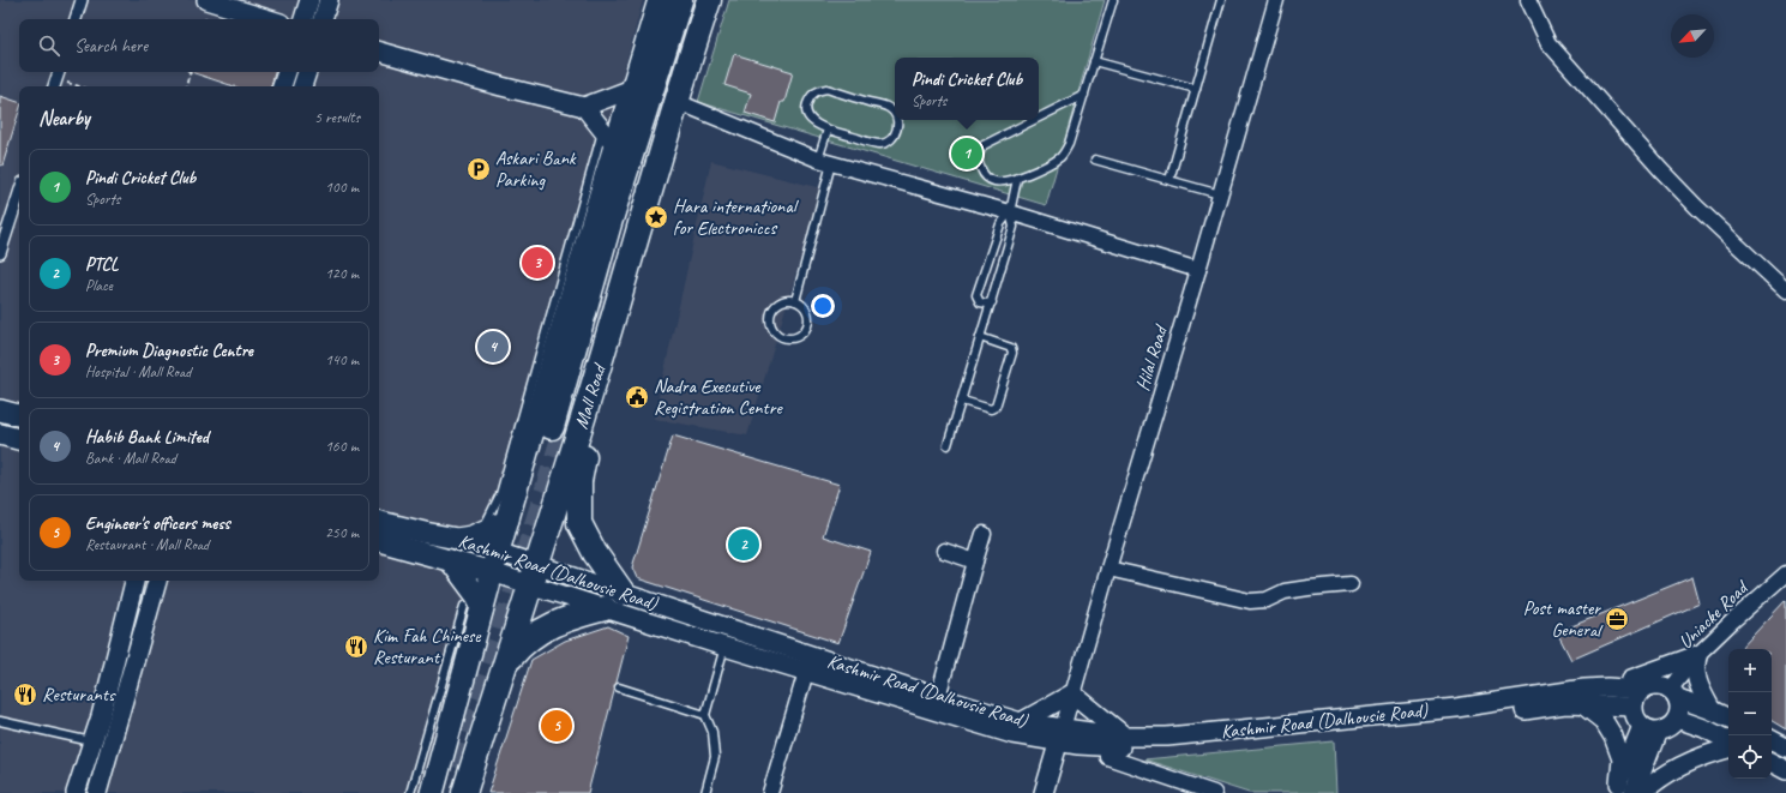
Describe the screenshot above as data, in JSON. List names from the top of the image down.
{
  "streets": {
    "highway": ["Mall Road"],
    "main road": ["Kashmir Road (Dalhousie Road)"],
    "street": ["Hilal Road", "Uniacke Road"]
  },
  "crossings": [
    ["Hilal Road", "Kashmir Road (Dalhousie Road)"],
    ["Mall Road", "Kashmir Road (Dalhousie Road)"],
    ["Kashmir Road (Dalhousie Road)", "Uniacke Road"]
  ],
  "places": {
    "parking": ["Askari Bank Parking"],
    "place": ["Hara international for Electroniccs"],
    "public building": ["Nadra Executive Registration Centre"],
    "office": ["Post master General"],
    "restaurant": ["Kim Fah Chinese Resturant", "Resturants"]
  },
  "north": "bottom left",
  "page": {
    "search": "Search here",
    "popup": ["Pindi Cricket Club", "Sports"],
    "heading": ["Nearby", "5 results"],
    "pins": [
      "1",
      "3",
      "4",
      "2",
      "5"
    ],
    "list": [
      {
        "mark": "1",
        "name": "Pindi Cricket Club",
        "note": "Sports",
        "value": "100 m"
      },
      {
        "mark": "2",
        "name": "PTCL",
        "note": "Place",
        "value": "120 m"
      },
      {
        "mark": "3",
        "name": "Premium Diagnostic Centre",
        "note": "Hospital · Mall Road",
        "value": "140 m"
      },
      {
        "mark": "4",
        "name": "Habib Bank Limited",
        "note": "Bank · Mall Road",
        "value": "160 m"
      },
      {
        "mark": "5",
        "name": "Engineer's officers mess",
        "note": "Restaurant · Mall Road",
        "value": "250 m"
      }
    ],
    "map_buttons": ["+", "−"]
  }
}
